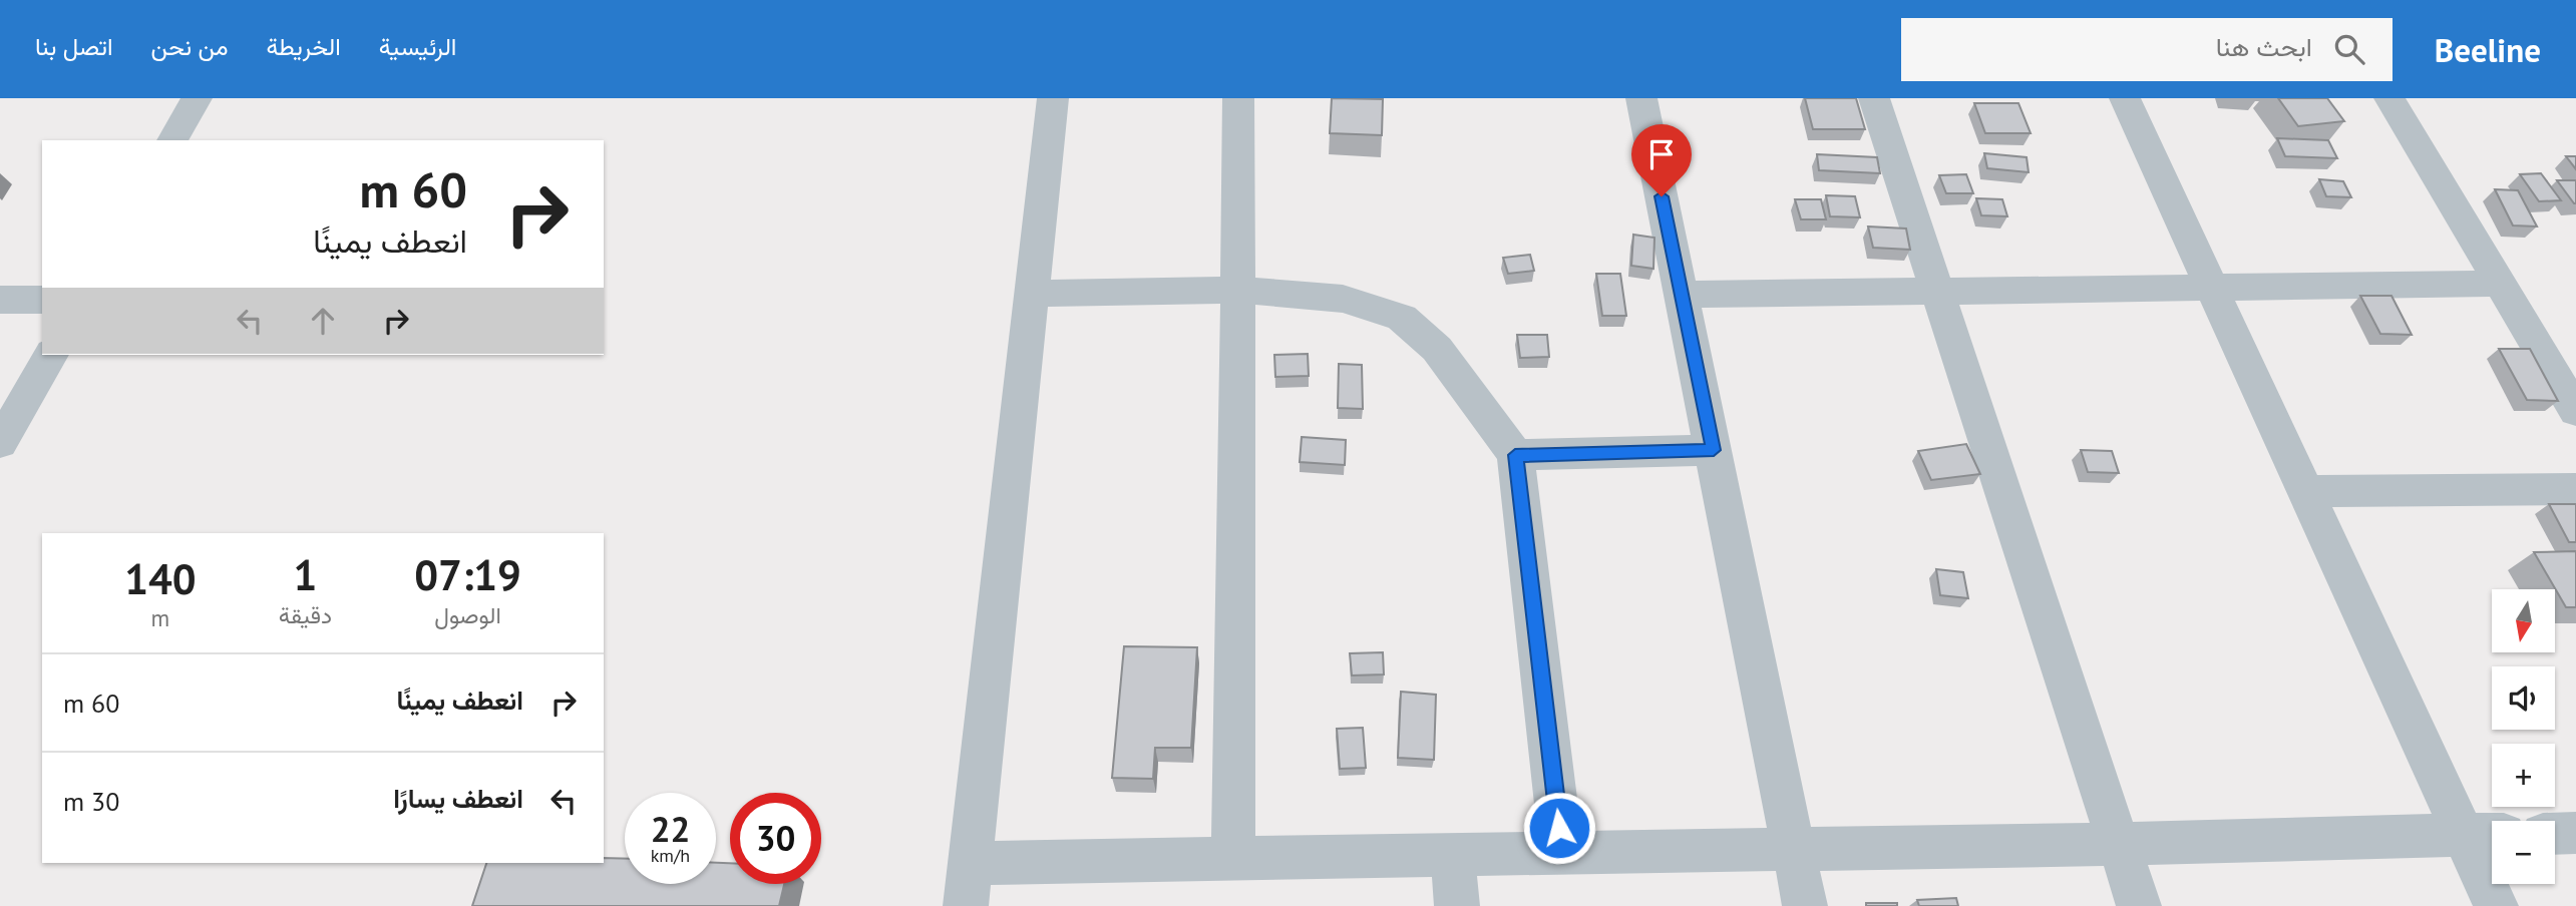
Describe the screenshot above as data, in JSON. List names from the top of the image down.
{
  "north": "bottom",
  "page": {
    "header": "Beeline",
    "search": "ابحث هنا",
    "nav": [
      "الرئيسية",
      "الخريطة",
      "من نحن",
      "اتصل بنا"
    ],
    "turn": ["60 m", "انعطف يمينًا"],
    "eta": [
      "07:19",
      "الوصول",
      "1",
      "دقيقة",
      "140",
      "m"
    ],
    "map_buttons": ["+", "−"],
    "list": [
      {
        "name": "انعطف يمينًا",
        "value": "60 m"
      },
      {
        "name": "انعطف يسارًا",
        "value": "30 m"
      }
    ],
    "speed": "22 km/h",
    "limit": "30"
  }
}
